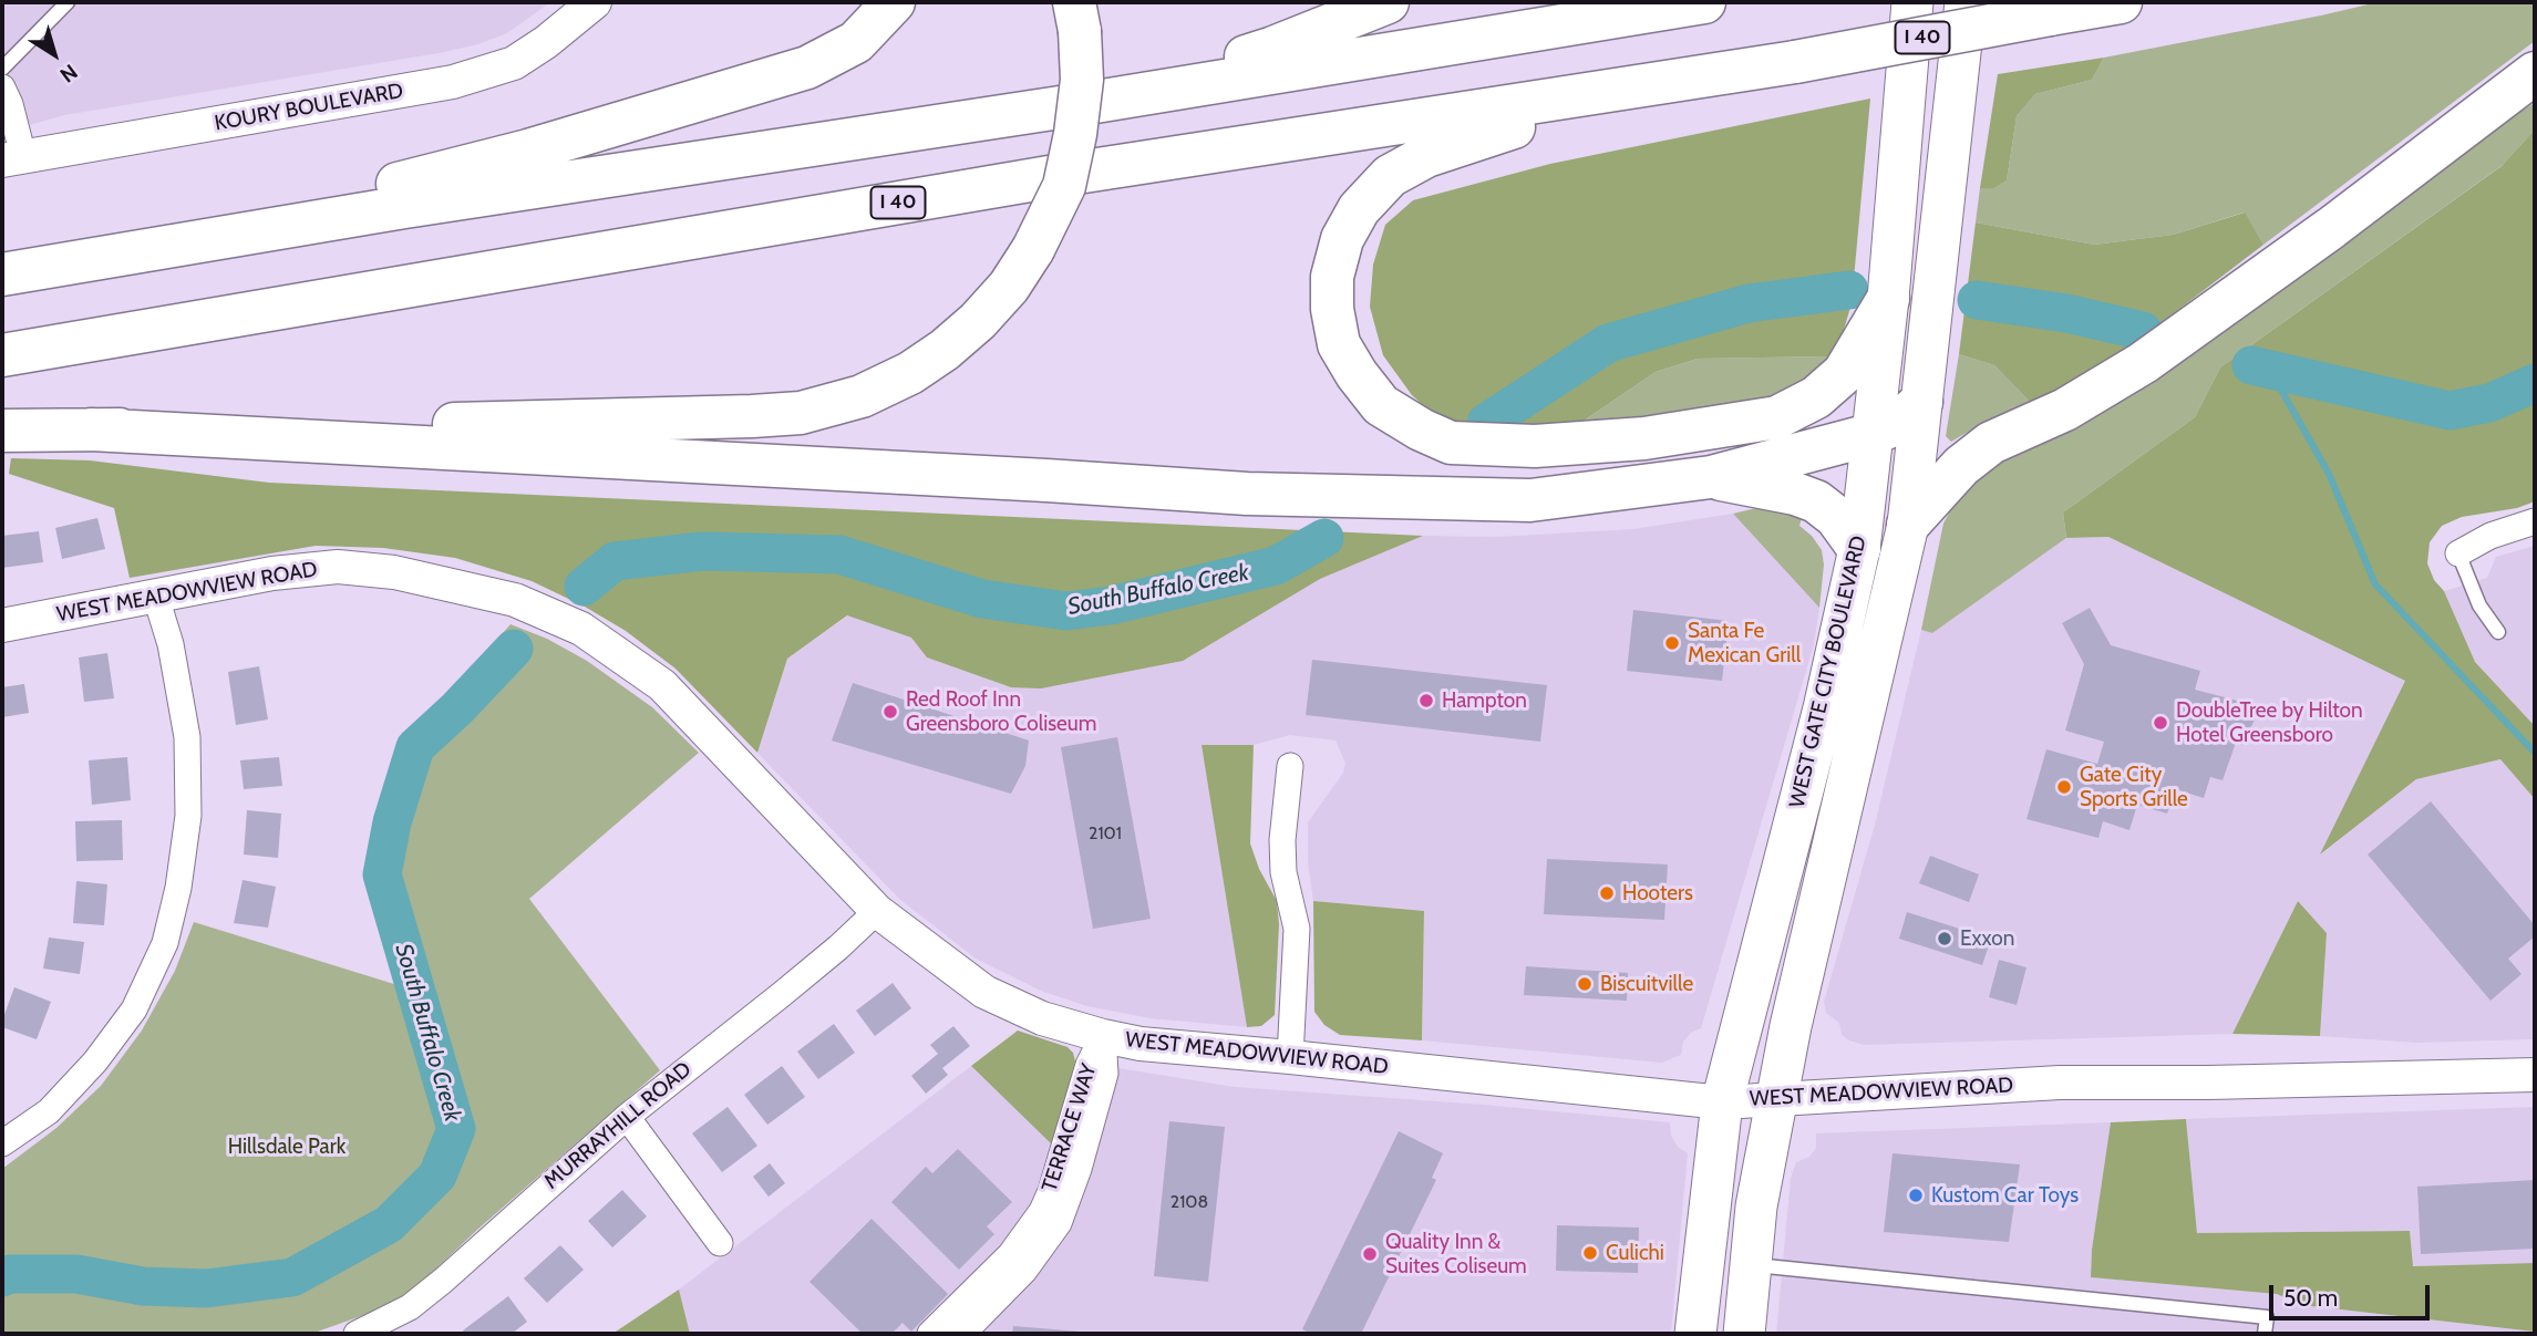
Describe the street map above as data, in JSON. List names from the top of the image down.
{
  "streets": {
    "highway": ["I 40"],
    "main road": ["WEST GATE CITY BOULEVARD"],
    "street": [
      "KOURY BOULEVARD",
      "WEST MEADOWVIEW ROAD",
      "MURRAYHILL ROAD",
      "TERRACE WAY"
    ]
  },
  "crossings": [
    ["WEST MEADOWVIEW ROAD", "WEST GATE CITY BOULEVARD"],
    ["WEST MEADOWVIEW ROAD", "MURRAYHILL ROAD"],
    ["WEST MEADOWVIEW ROAD", "TERRACE WAY"]
  ],
  "water": ["South Buffalo Creek"],
  "parks": ["Hillsdale Park"],
  "places": [
    "Santa Fe Mexican Grill",
    "Hampton",
    "Red Roof Inn Greensboro Coliseum",
    "DoubleTree by Hilton Hotel Greensboro",
    "Gate City Sports Grille",
    "Hooters",
    "Exxon",
    "Biscuitville",
    "Kustom Car Toys",
    "Culichi",
    "Quality Inn & Suites Coliseum"
  ],
  "house_numbers": ["2101", "2108"],
  "scale_bar": "50 m",
  "north": "bottom right"
}
